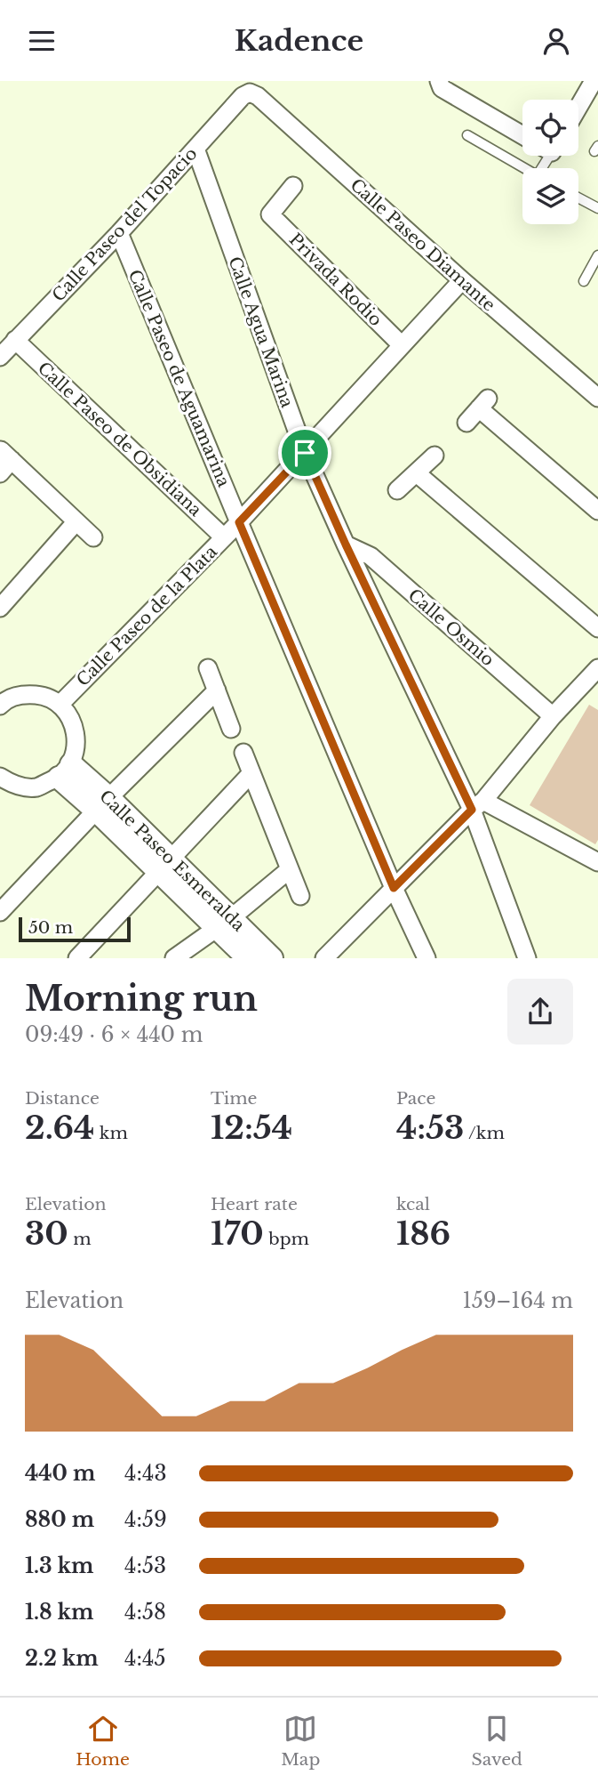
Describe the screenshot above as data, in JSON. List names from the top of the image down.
{
  "streets": {
    "street": [
      "Calle Paseo del Topacio",
      "Calle Paseo Diamante",
      "Privada Rodio",
      "Calle Agua Marina",
      "Calle Paseo de Aguamarina",
      "Calle Paseo de Obsidiana",
      "Calle Paseo de la Plata",
      "Calle Osmio",
      "Calle Paseo Esmeralda"
    ]
  },
  "crossings": [
    ["Calle Paseo del Topacio", "Calle Paseo Diamante"],
    ["Calle Paseo del Topacio", "Calle Agua Marina"],
    ["Calle Paseo del Topacio", "Calle Paseo de Aguamarina"],
    ["Calle Paseo del Topacio", "Calle Paseo de Obsidiana"],
    ["Calle Paseo Diamante", "Calle Paseo de la Plata"],
    ["Privada Rodio", "Calle Paseo de la Plata"],
    ["Calle Agua Marina", "Calle Paseo de la Plata"],
    ["Calle Agua Marina", "Calle Osmio"],
    ["Calle Paseo de Aguamarina", "Calle Paseo de la Plata"],
    ["Calle Paseo de Obsidiana", "Calle Paseo de la Plata"]
  ],
  "scale_bar": "50 m",
  "page": {
    "header": "Kadence",
    "scale": "50 m",
    "heading": ["Morning run", "09:49 · 6 × 440 m"],
    "stats": [
      ["Distance", "2.64 km"],
      ["Time", "12:54"],
      ["Pace", "4:53 /km"],
      ["Elevation", "30 m"],
      ["Heart rate", "170 bpm"],
      ["kcal", "186"]
    ],
    "chart": ["Elevation", "159–164 m"],
    "list": [
      {
        "name": "440 m",
        "note": "4:43"
      },
      {
        "name": "880 m",
        "note": "4:59"
      },
      {
        "name": "1.3 km",
        "note": "4:53"
      },
      {
        "name": "1.8 km",
        "note": "4:58"
      },
      {
        "name": "2.2 km",
        "note": "4:45"
      }
    ],
    "tabs": ["Home", "Map", "Saved"]
  }
}
